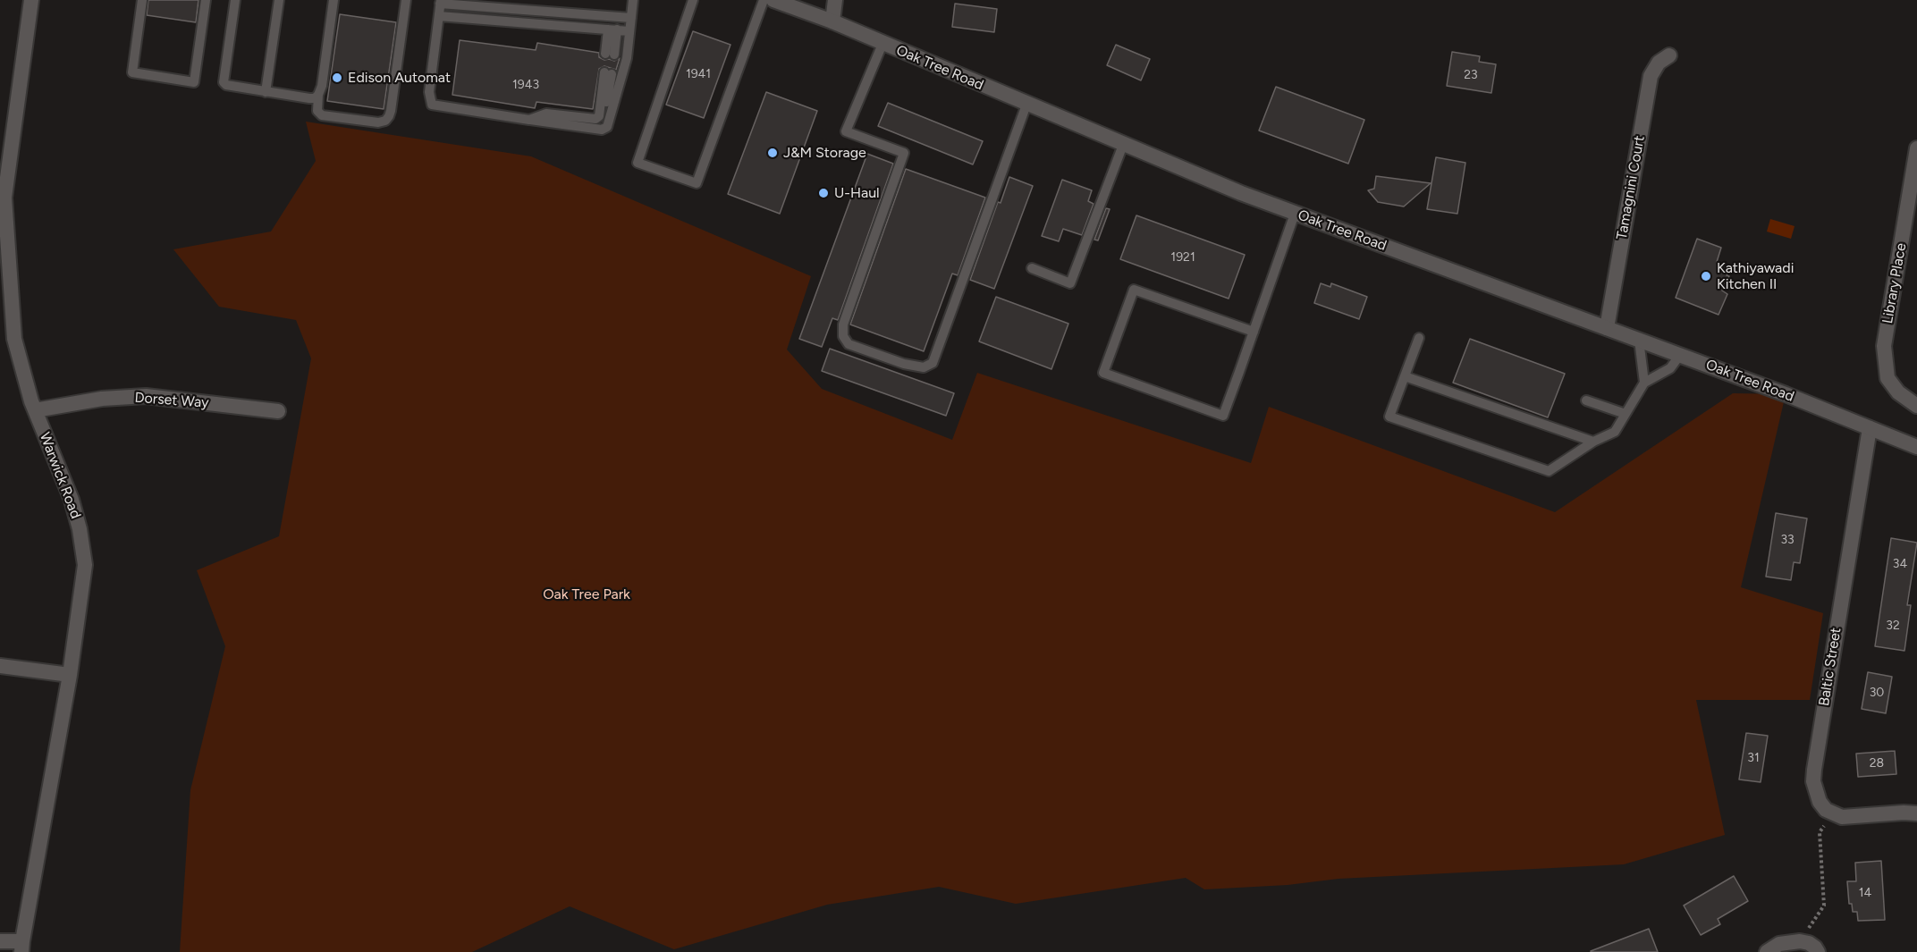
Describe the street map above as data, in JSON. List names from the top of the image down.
{
  "streets": {
    "street": [
      "Oak Tree Road",
      "Tamagnini Court",
      "Library Place",
      "Dorset Way",
      "Warwick Road",
      "Baltic Street"
    ]
  },
  "crossings": [
    ["Oak Tree Road", "Tamagnini Court"],
    ["Oak Tree Road", "Baltic Street"],
    ["Dorset Way", "Warwick Road"]
  ],
  "parks": ["Oak Tree Park"],
  "places": [
    "Edison Automat",
    "J&M Storage",
    "U-Haul",
    "Kathiyawadi Kitchen II"
  ],
  "house_numbers": [
    "1941",
    "23",
    "1943",
    "1921",
    "33",
    "34",
    "32",
    "30",
    "31",
    "28",
    "14"
  ]
}
